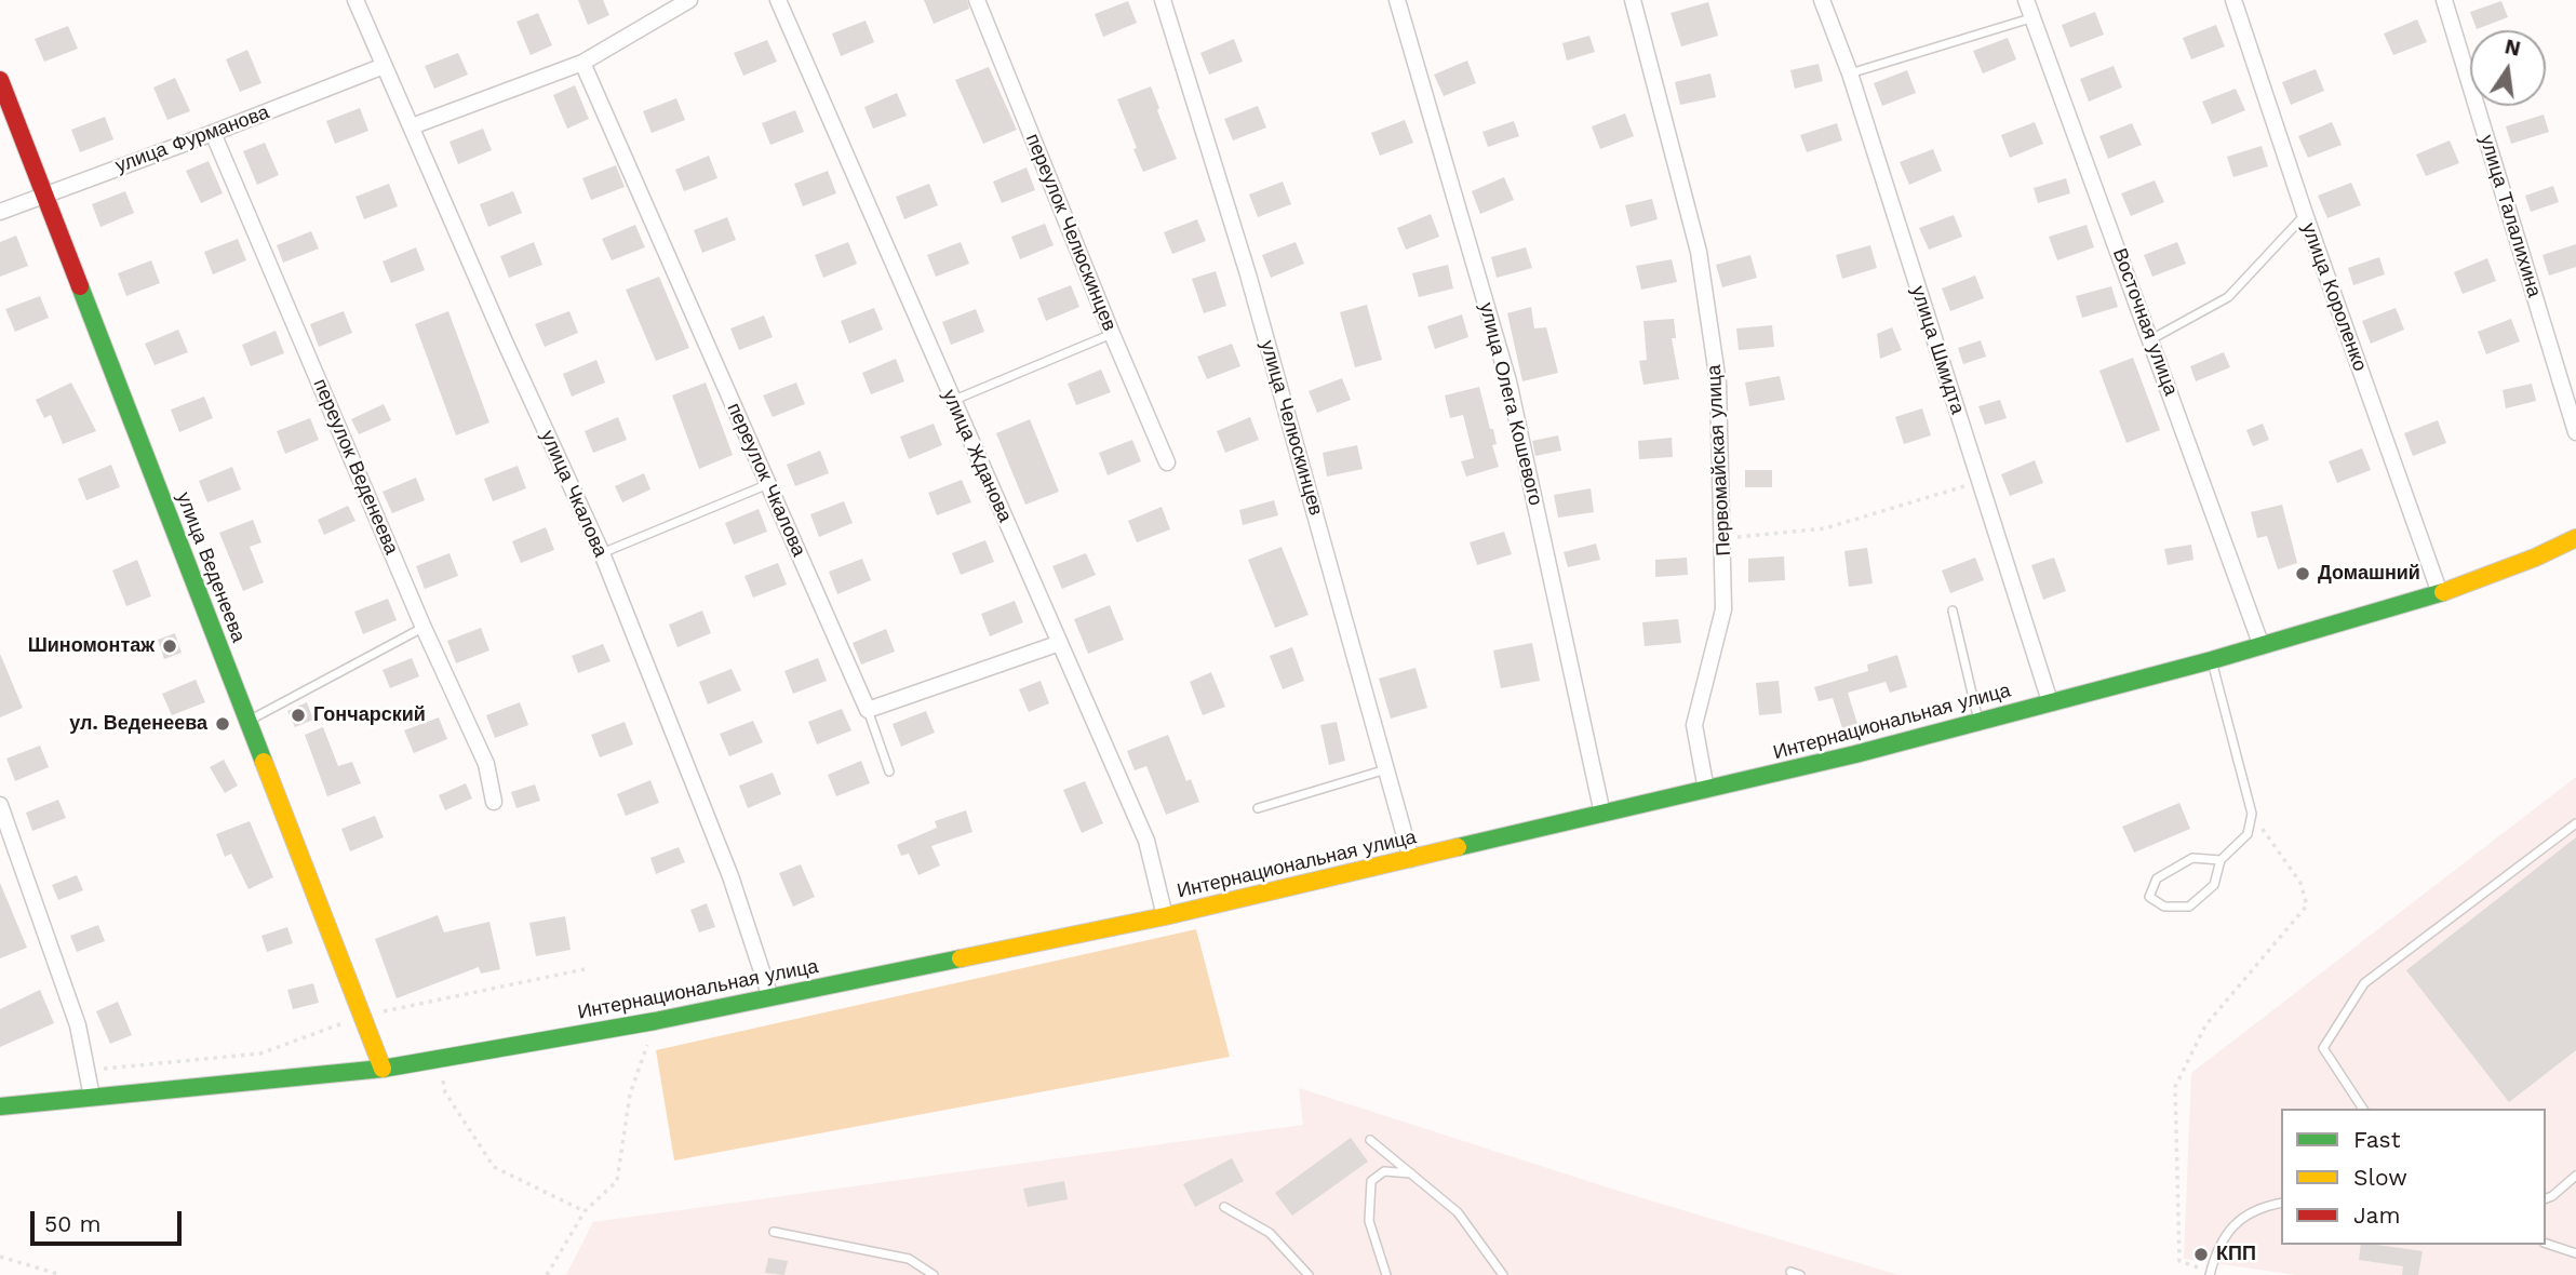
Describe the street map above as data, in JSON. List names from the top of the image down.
{
  "streets": {
    "street": [
      "улица Фурманова",
      "улица Талалихина",
      "переулок Челюскинцев",
      "улица Короленко",
      "Восточная улица",
      "улица Шмидта",
      "улица Олега Кошевого",
      "улица Челюскинцев",
      "улица Жданова",
      "Первомайская улица",
      "переулок Веденеева",
      "переулок Чкалова",
      "улица Чкалова",
      "улица Веденеева",
      "Интернациональная улица"
    ]
  },
  "crossings": [
    ["улица Фурманова", "переулок Веденеева"],
    ["улица Фурманова", "улица Чкалова"],
    ["улица Фурманова", "улица Веденеева"],
    ["улица Короленко", "Интернациональная улица"],
    ["Восточная улица", "Интернациональная улица"],
    ["улица Шмидта", "Интернациональная улица"],
    ["улица Олега Кошевого", "Интернациональная улица"],
    ["улица Челюскинцев", "Интернациональная улица"],
    ["улица Жданова", "Интернациональная улица"],
    ["Первомайская улица", "Интернациональная улица"],
    ["улица Чкалова", "Интернациональная улица"],
    ["улица Веденеева", "Интернациональная улица"]
  ],
  "places": [
    "Домашний",
    "Шиномонтаж",
    "Гончарский",
    "ул. Веденеева",
    "КПП"
  ],
  "legend": ["Fast", "Slow", "Jam"],
  "scale_bar": "50 m",
  "north": "top"
}
